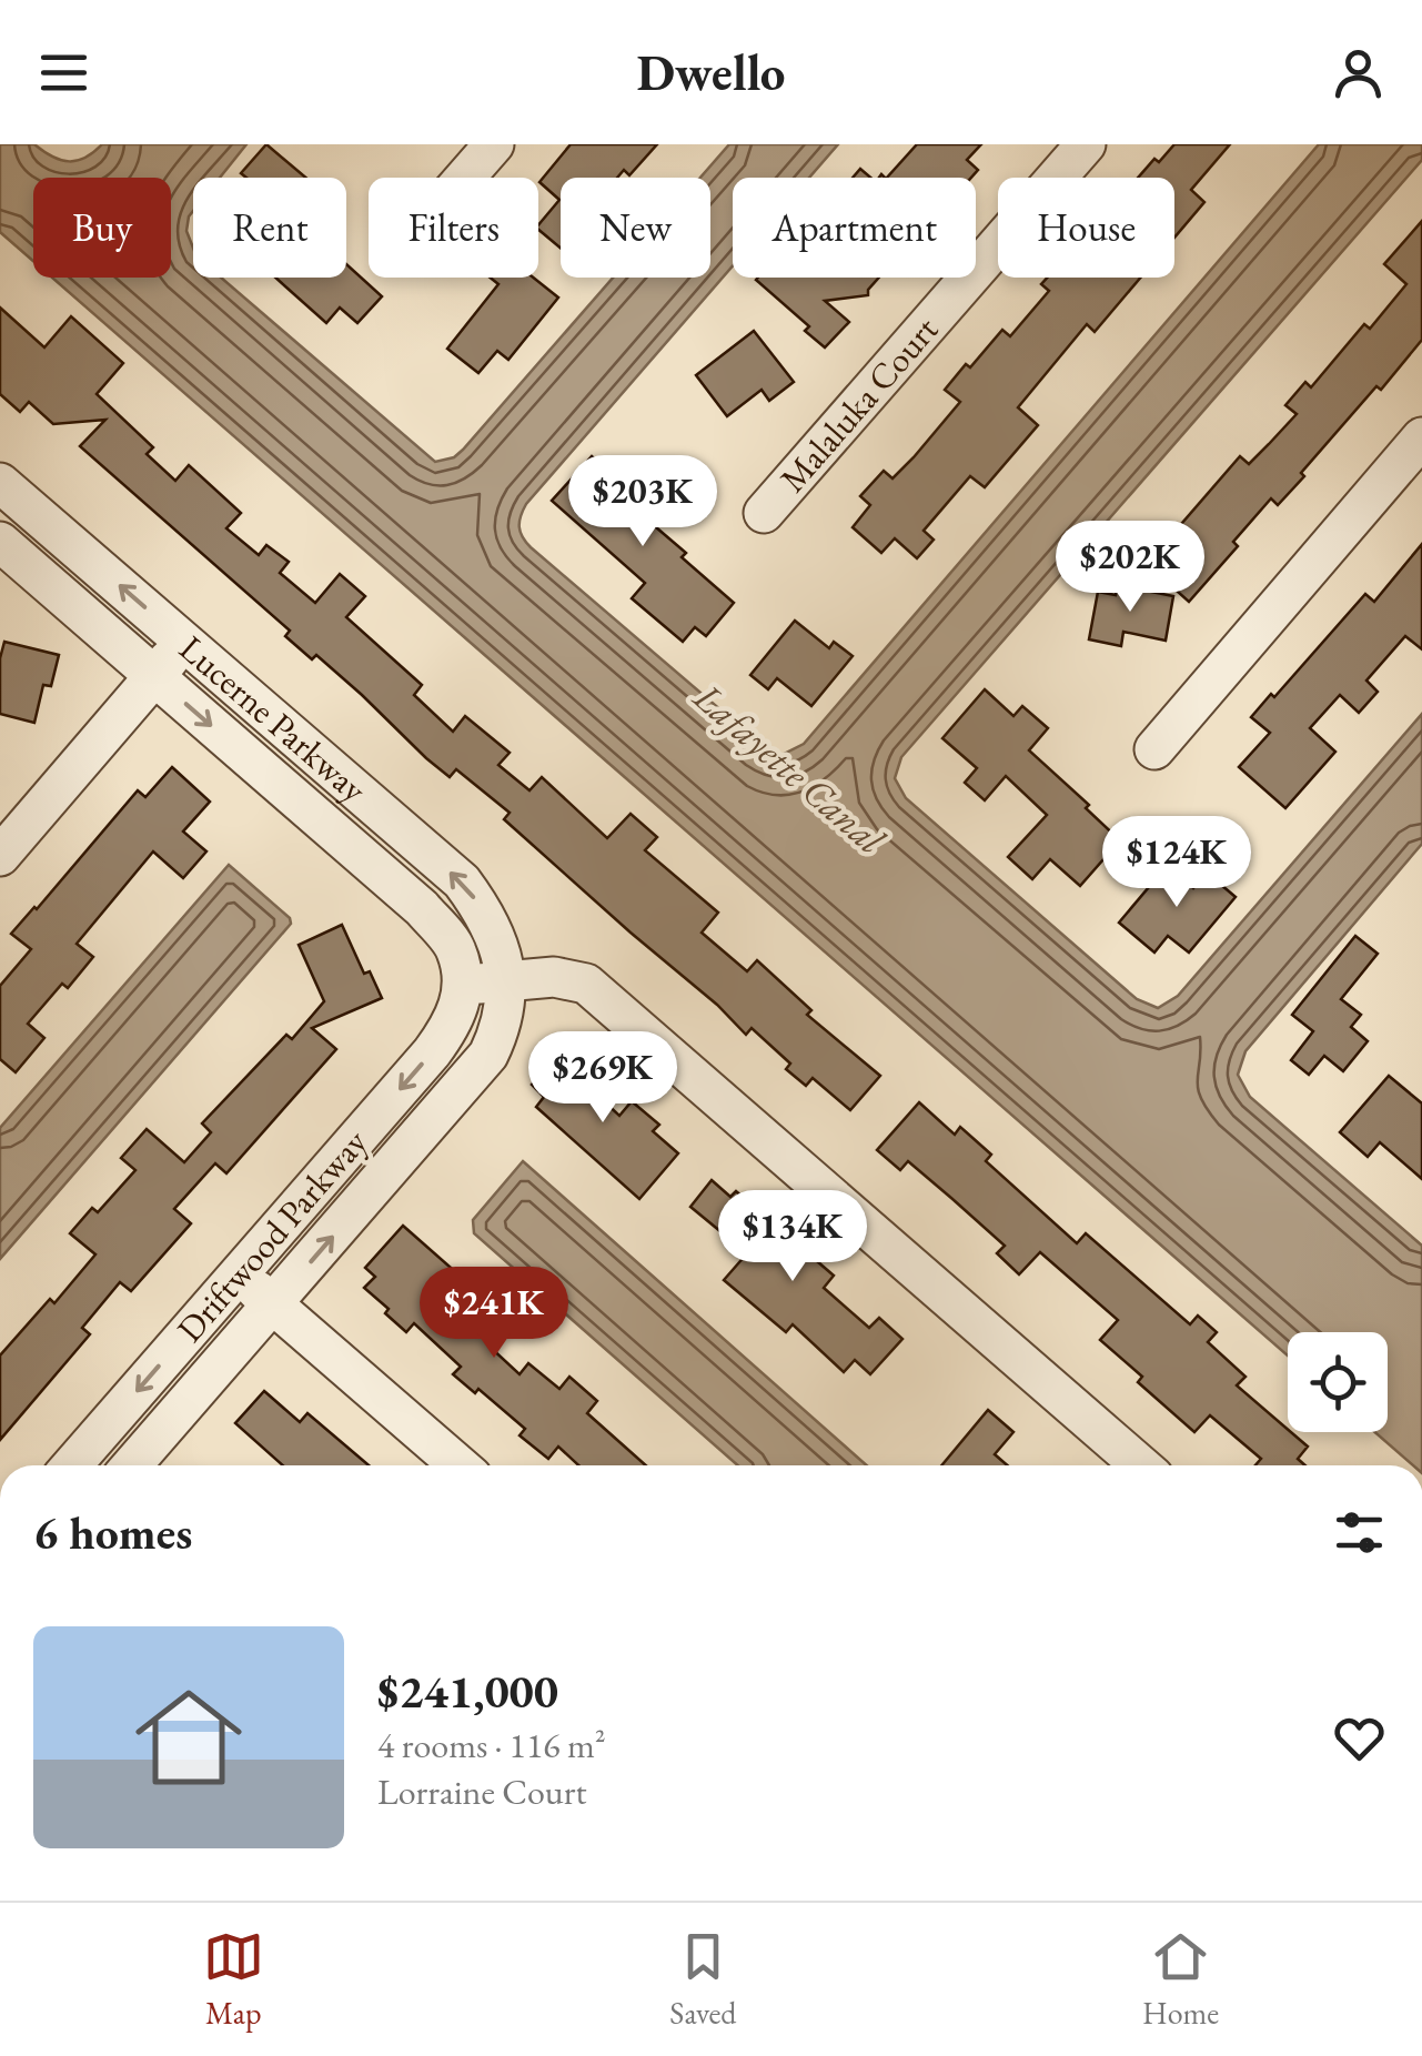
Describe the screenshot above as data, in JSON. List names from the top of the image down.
{
  "streets": {
    "street": ["Malaluka Court", "Lucerne Parkway", "Driftwood Parkway"]
  },
  "crossings": [
    ["Lucerne Parkway", "Driftwood Parkway"]
  ],
  "water": ["Lafayette Canal"],
  "page": {
    "header": "Dwello",
    "chip": [
      "Buy",
      "Rent",
      "Filters",
      "New",
      "Apartment",
      "House"
    ],
    "price": [
      "$203K",
      "$202K",
      "$124K",
      "$269K",
      "$134K",
      "$241K"
    ],
    "heading": "6 homes",
    "list": [
      {
        "name": "$241,000",
        "note": "4 rooms · 116 m² · Lorraine Court"
      }
    ],
    "tabs": ["Map", "Saved", "Home"]
  }
}
